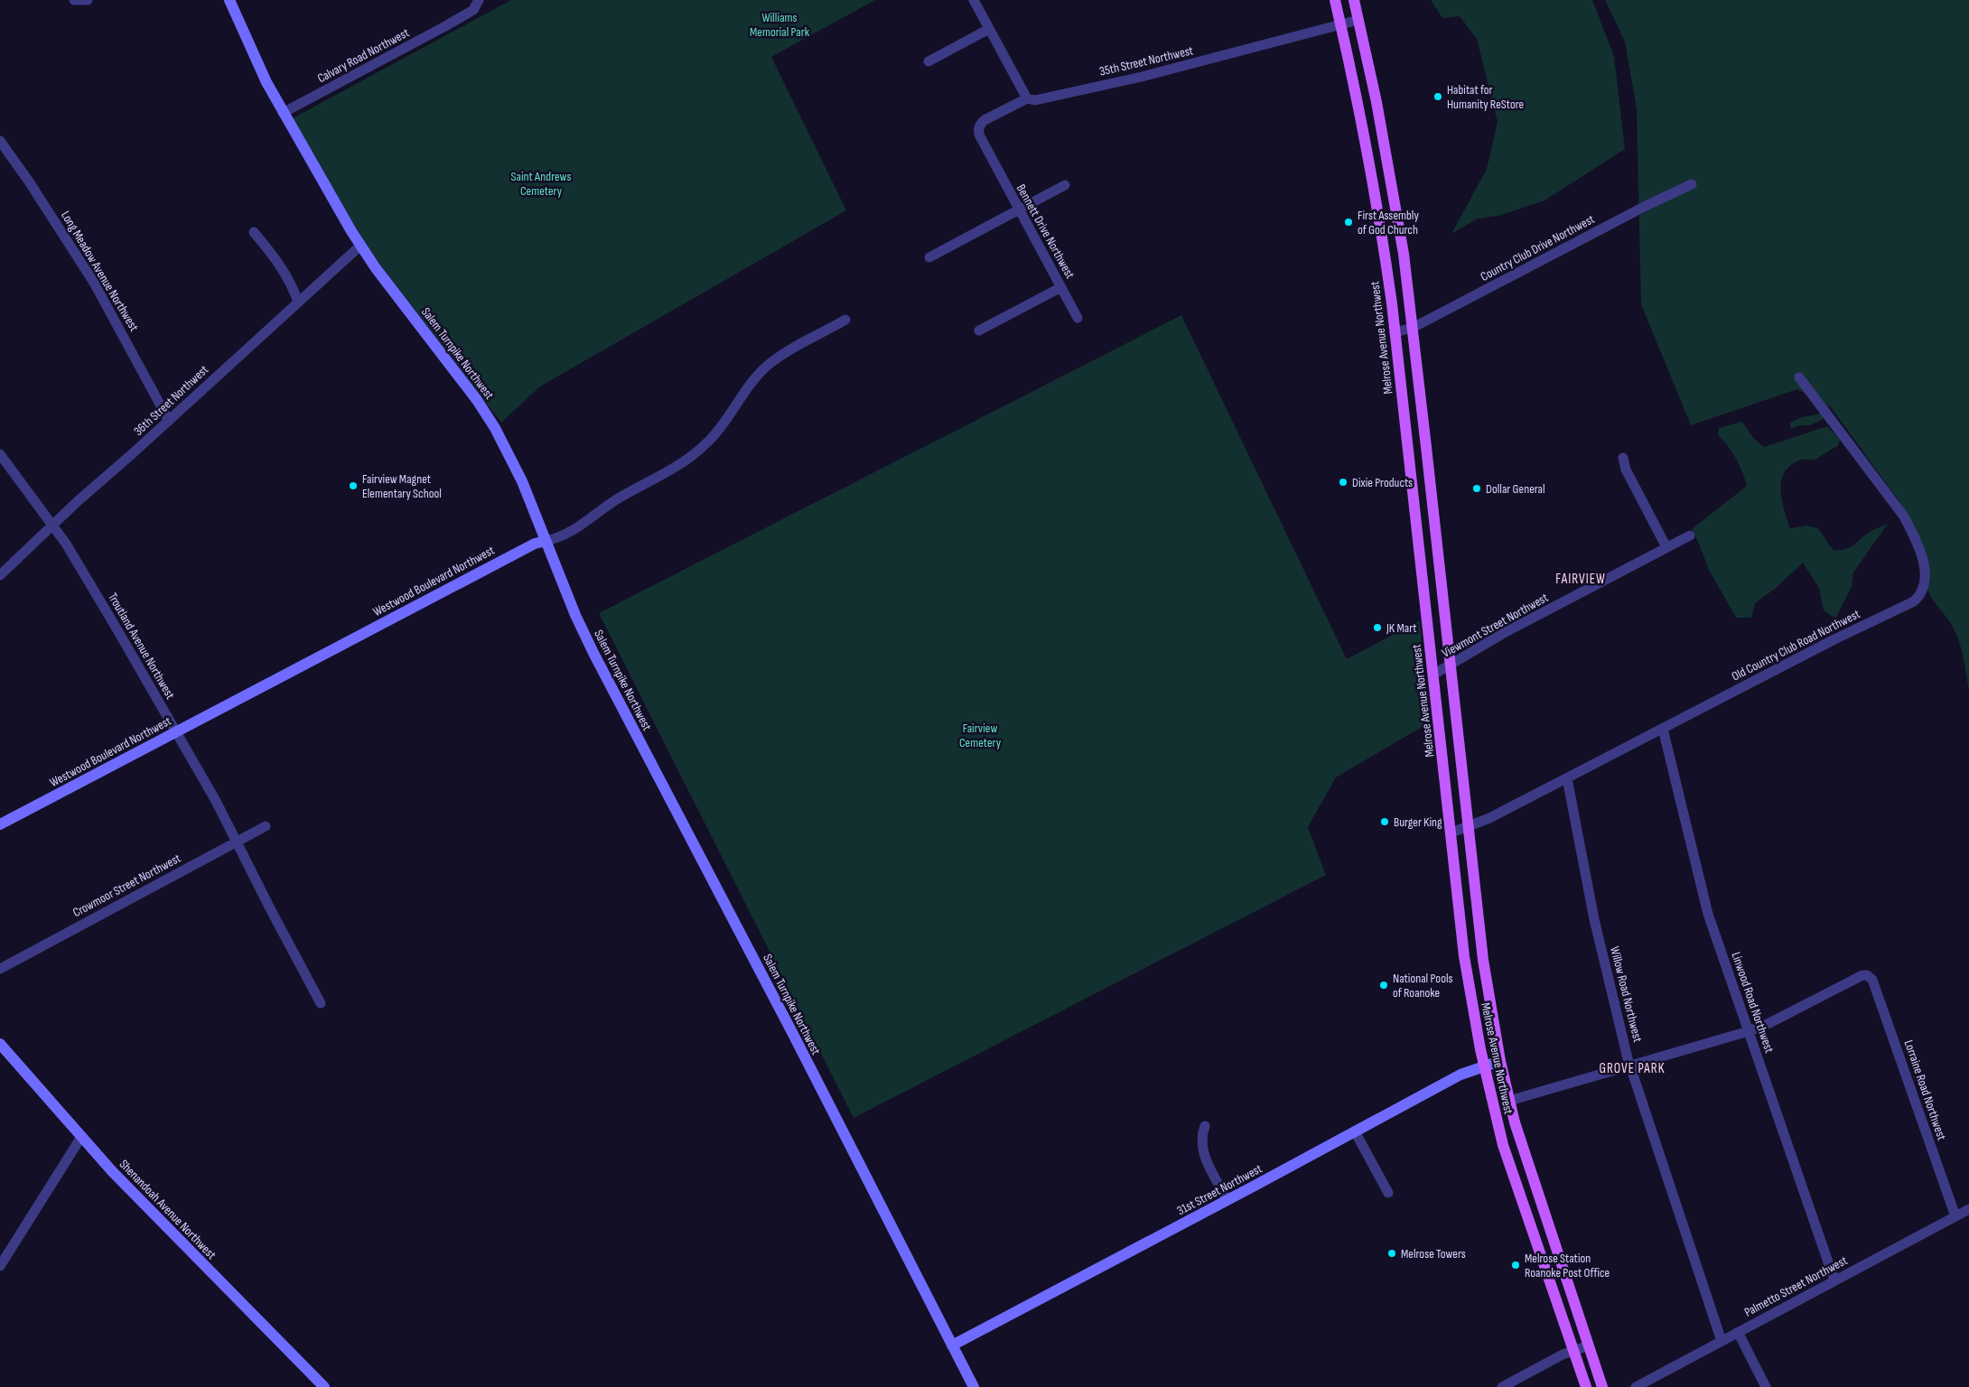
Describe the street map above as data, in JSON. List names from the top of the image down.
{
  "streets": {
    "main road": ["Melrose Avenue Northwest"],
    "street": [
      "Calvary Road Northwest",
      "35th Street Northwest",
      "Bennett Drive Northwest",
      "Country Club Drive Northwest",
      "Long Meadow Avenue Northwest",
      "Salem Turnpike Northwest",
      "36th Street Northwest",
      "Westwood Boulevard Northwest",
      "Viewmont Street Northwest",
      "Old Country Club Road Northwest",
      "Troutland Avenue Northwest",
      "Crowmoor Street Northwest",
      "Willow Road Northwest",
      "Linwood Road Northwest",
      "Lorraine Road Northwest",
      "31st Street Northwest",
      "Shenandoah Avenue Northwest",
      "Palmetto Street Northwest"
    ]
  },
  "crossings": [
    ["Calvary Road Northwest", "Salem Turnpike Northwest"],
    ["35th Street Northwest", "Bennett Drive Northwest"],
    ["35th Street Northwest", "Melrose Avenue Northwest"],
    ["Country Club Drive Northwest", "Melrose Avenue Northwest"],
    ["Long Meadow Avenue Northwest", "36th Street Northwest"],
    ["Melrose Avenue Northwest", "Viewmont Street Northwest"],
    ["Melrose Avenue Northwest", "Old Country Club Road Northwest"],
    ["Melrose Avenue Northwest", "31st Street Northwest"],
    ["Salem Turnpike Northwest", "36th Street Northwest"],
    ["Salem Turnpike Northwest", "Westwood Boulevard Northwest"],
    ["Salem Turnpike Northwest", "31st Street Northwest"],
    ["36th Street Northwest", "Troutland Avenue Northwest"],
    ["Westwood Boulevard Northwest", "Troutland Avenue Northwest"],
    ["Old Country Club Road Northwest", "Willow Road Northwest"],
    ["Old Country Club Road Northwest", "Linwood Road Northwest"],
    ["Troutland Avenue Northwest", "Crowmoor Street Northwest"],
    ["Willow Road Northwest", "Palmetto Street Northwest"],
    ["Linwood Road Northwest", "Lorraine Road Northwest"],
    ["Linwood Road Northwest", "Palmetto Street Northwest"],
    ["Lorraine Road Northwest", "Palmetto Street Northwest"]
  ],
  "districts": ["FAIRVIEW", "GROVE PARK"],
  "parks": ["Williams Memorial Park", "Saint Andrews Cemetery", "Fairview Cemetery"],
  "places": [
    "Habitat for Humanity ReStore",
    "First Assembly of God Church",
    "Dixie Products",
    "Fairview Magnet Elementary School",
    "Dollar General",
    "JK Mart",
    "Burger King",
    "National Pools of Roanoke",
    "Melrose Towers",
    "Melrose Station Roanoke Post Office"
  ]
}
